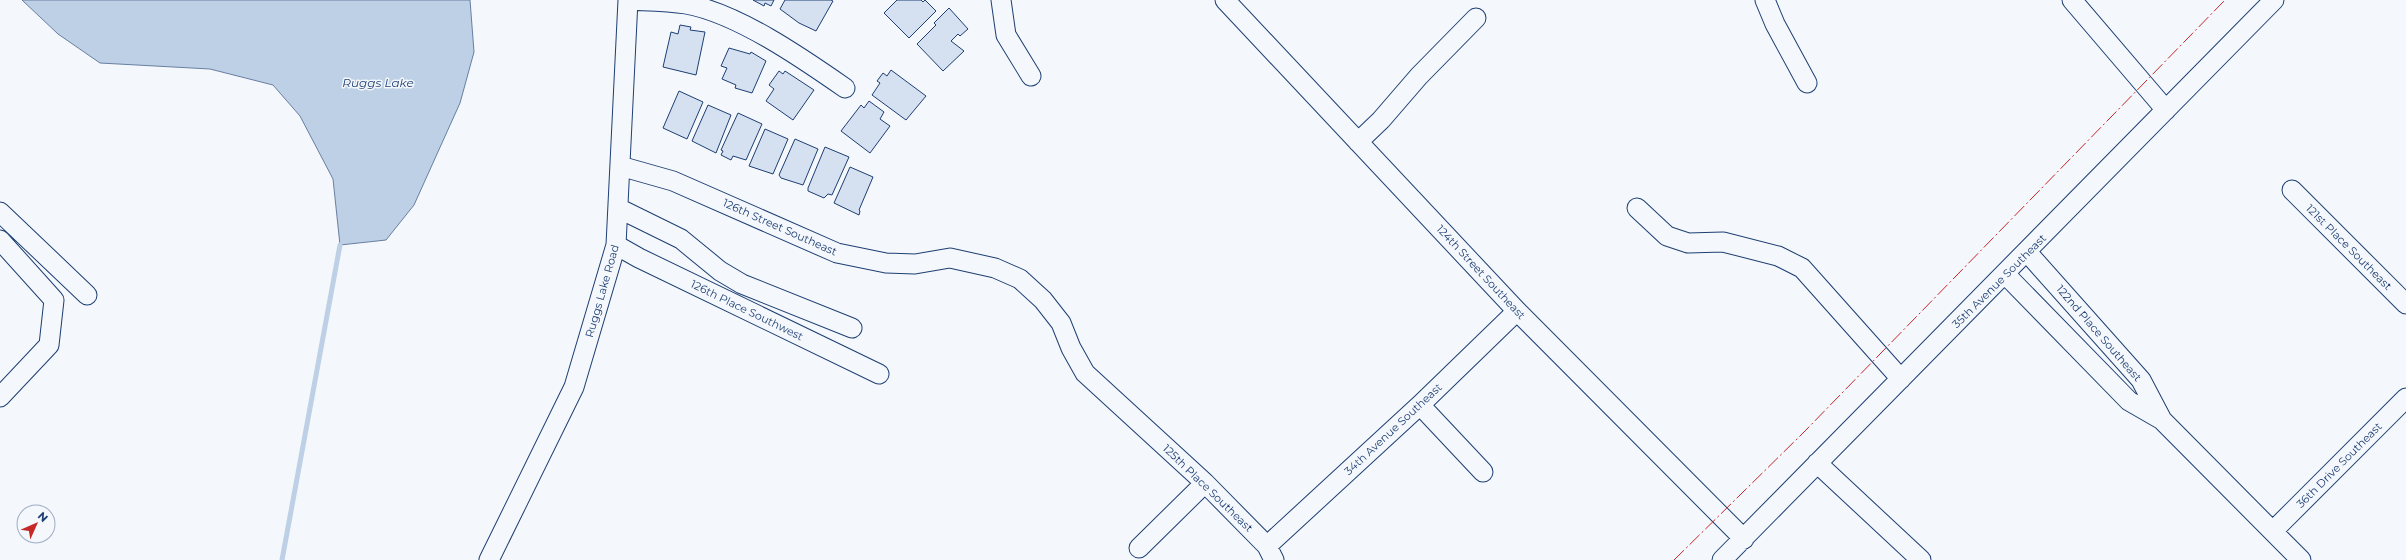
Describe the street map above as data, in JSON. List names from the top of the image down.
{
  "streets": {
    "street": [
      "126th Street Southeast",
      "121st Place Southeast",
      "124th Street Southeast",
      "35th Avenue Southeast",
      "Ruggs Lake Road",
      "126th Place Southwest",
      "122nd Place Southeast",
      "34th Avenue Southeast",
      "36th Drive Southeast",
      "125th Place Southeast"
    ]
  },
  "crossings": [
    ["126th Street Southeast", "Ruggs Lake Road"],
    ["126th Street Southeast", "125th Place Southeast"],
    ["124th Street Southeast", "35th Avenue Southeast"],
    ["124th Street Southeast", "34th Avenue Southeast"],
    ["35th Avenue Southeast", "122nd Place Southeast"],
    ["Ruggs Lake Road", "126th Place Southwest"],
    ["122nd Place Southeast", "36th Drive Southeast"],
    ["34th Avenue Southeast", "125th Place Southeast"]
  ],
  "water": ["Ruggs Lake"],
  "north": "top right"
}
